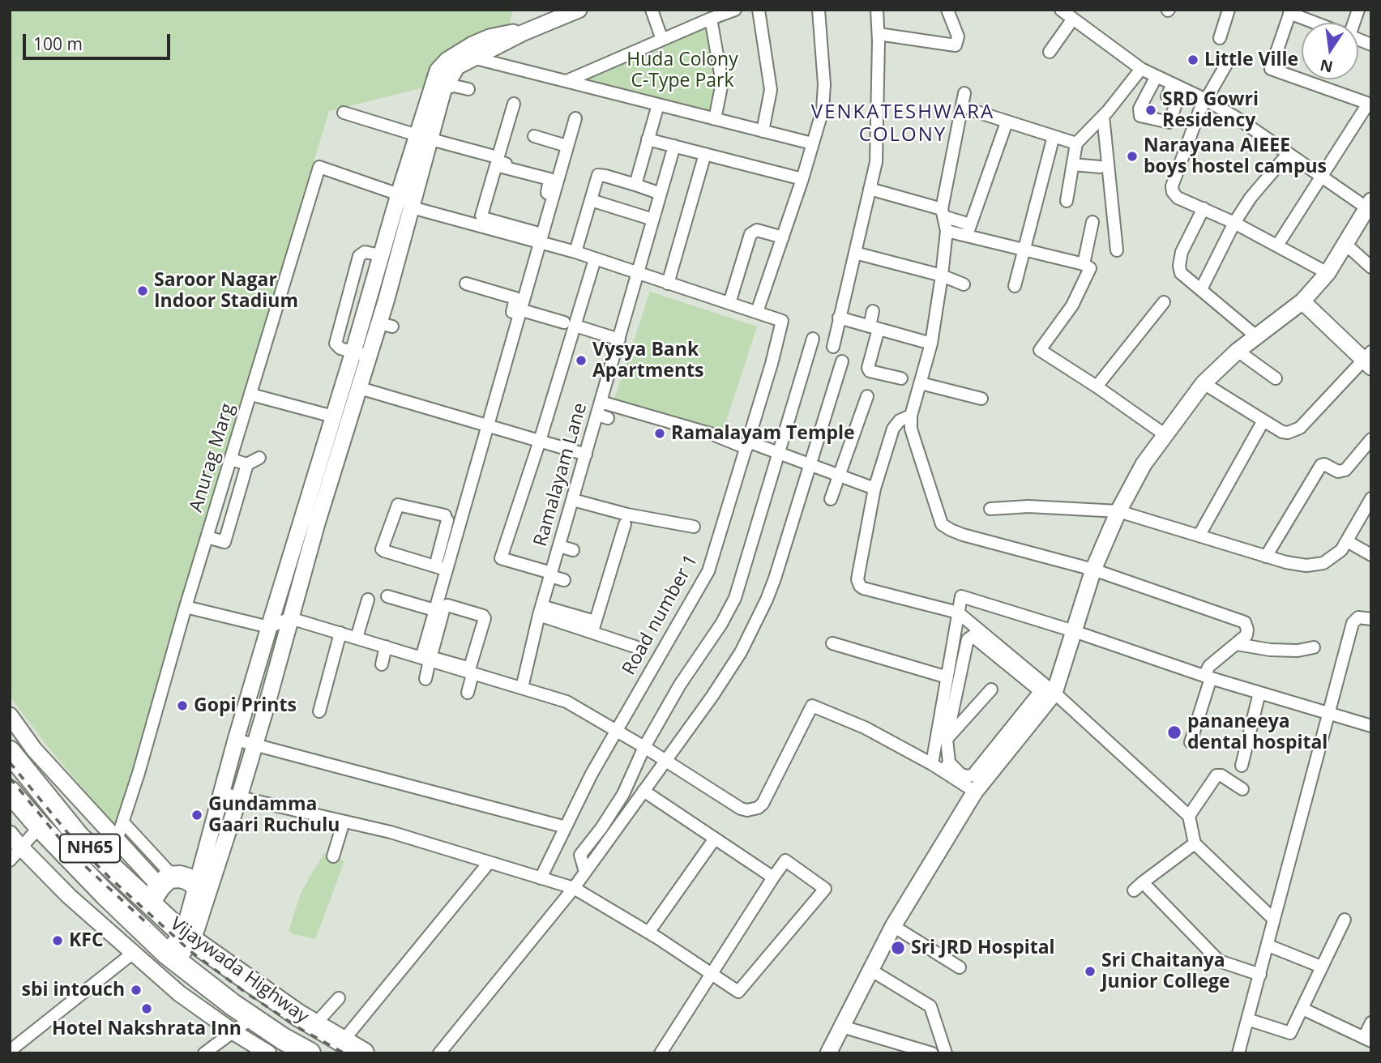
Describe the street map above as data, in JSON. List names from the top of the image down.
{
  "streets": {
    "highway": ["NH65", "Vijaywada Highway"],
    "street": ["Anurag Marg", "Ramalayam Lane", "Road number 1"]
  },
  "districts": ["VENKATESHWARA COLONY"],
  "parks": ["Huda Colony C-Type Park"],
  "places": [
    "Little Ville",
    "SRD Gowri Residency",
    "Narayana AIEEE boys hostel campus",
    "Saroor Nagar Indoor Stadium",
    "Vysya Bank Apartments",
    "Ramalayam Temple",
    "Gopi Prints",
    "pananeeya dental hospital",
    "Gundamma Gaari Ruchulu",
    "KFC",
    "Sri JRD Hospital",
    "Sri Chaitanya Junior College",
    "sbi intouch",
    "Hotel Nakshrata Inn"
  ],
  "scale_bar": "100 m",
  "north": "bottom"
}
